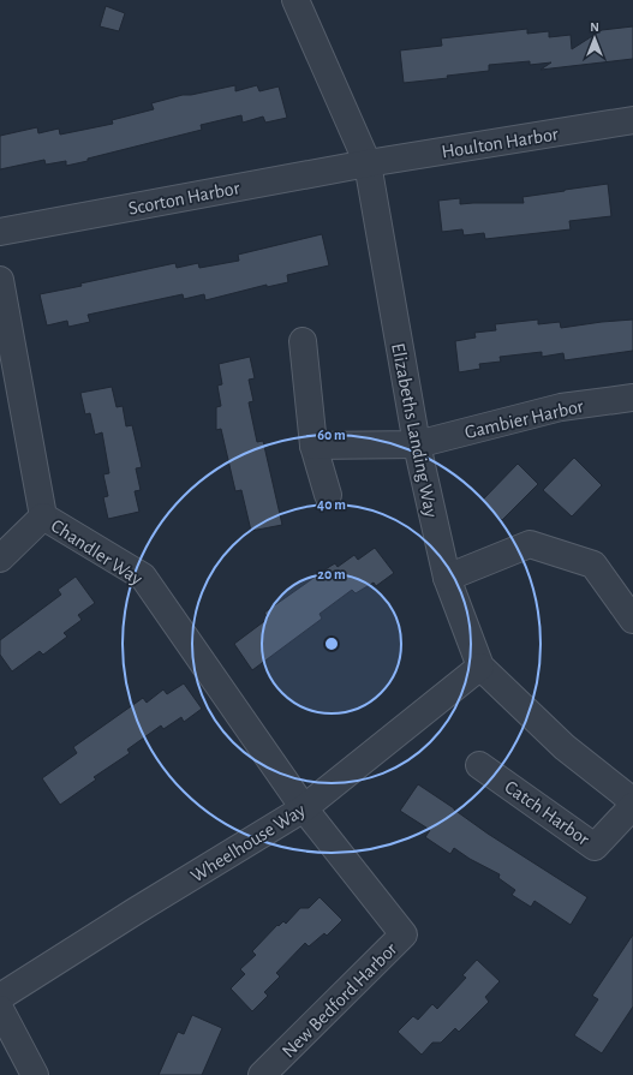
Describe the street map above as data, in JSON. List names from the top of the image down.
{
  "streets": {
    "street": [
      "Houlton Harbor",
      "Scorton Harbor",
      "Gambier Harbor",
      "Elizabeths Landing Way",
      "Chandler Way",
      "Catch Harbor",
      "Wheelhouse Way",
      "New Bedford Harbor"
    ]
  },
  "crossings": [
    ["Houlton Harbor", "Scorton Harbor"],
    ["Houlton Harbor", "Elizabeths Landing Way"],
    ["Scorton Harbor", "Elizabeths Landing Way"],
    ["Gambier Harbor", "Elizabeths Landing Way"],
    ["Elizabeths Landing Way", "Wheelhouse Way"],
    ["Chandler Way", "Wheelhouse Way"],
    ["Chandler Way", "New Bedford Harbor"],
    ["Wheelhouse Way", "New Bedford Harbor"]
  ],
  "north": "top",
  "rings": ["60 m", "40 m", "20 m"]
}
